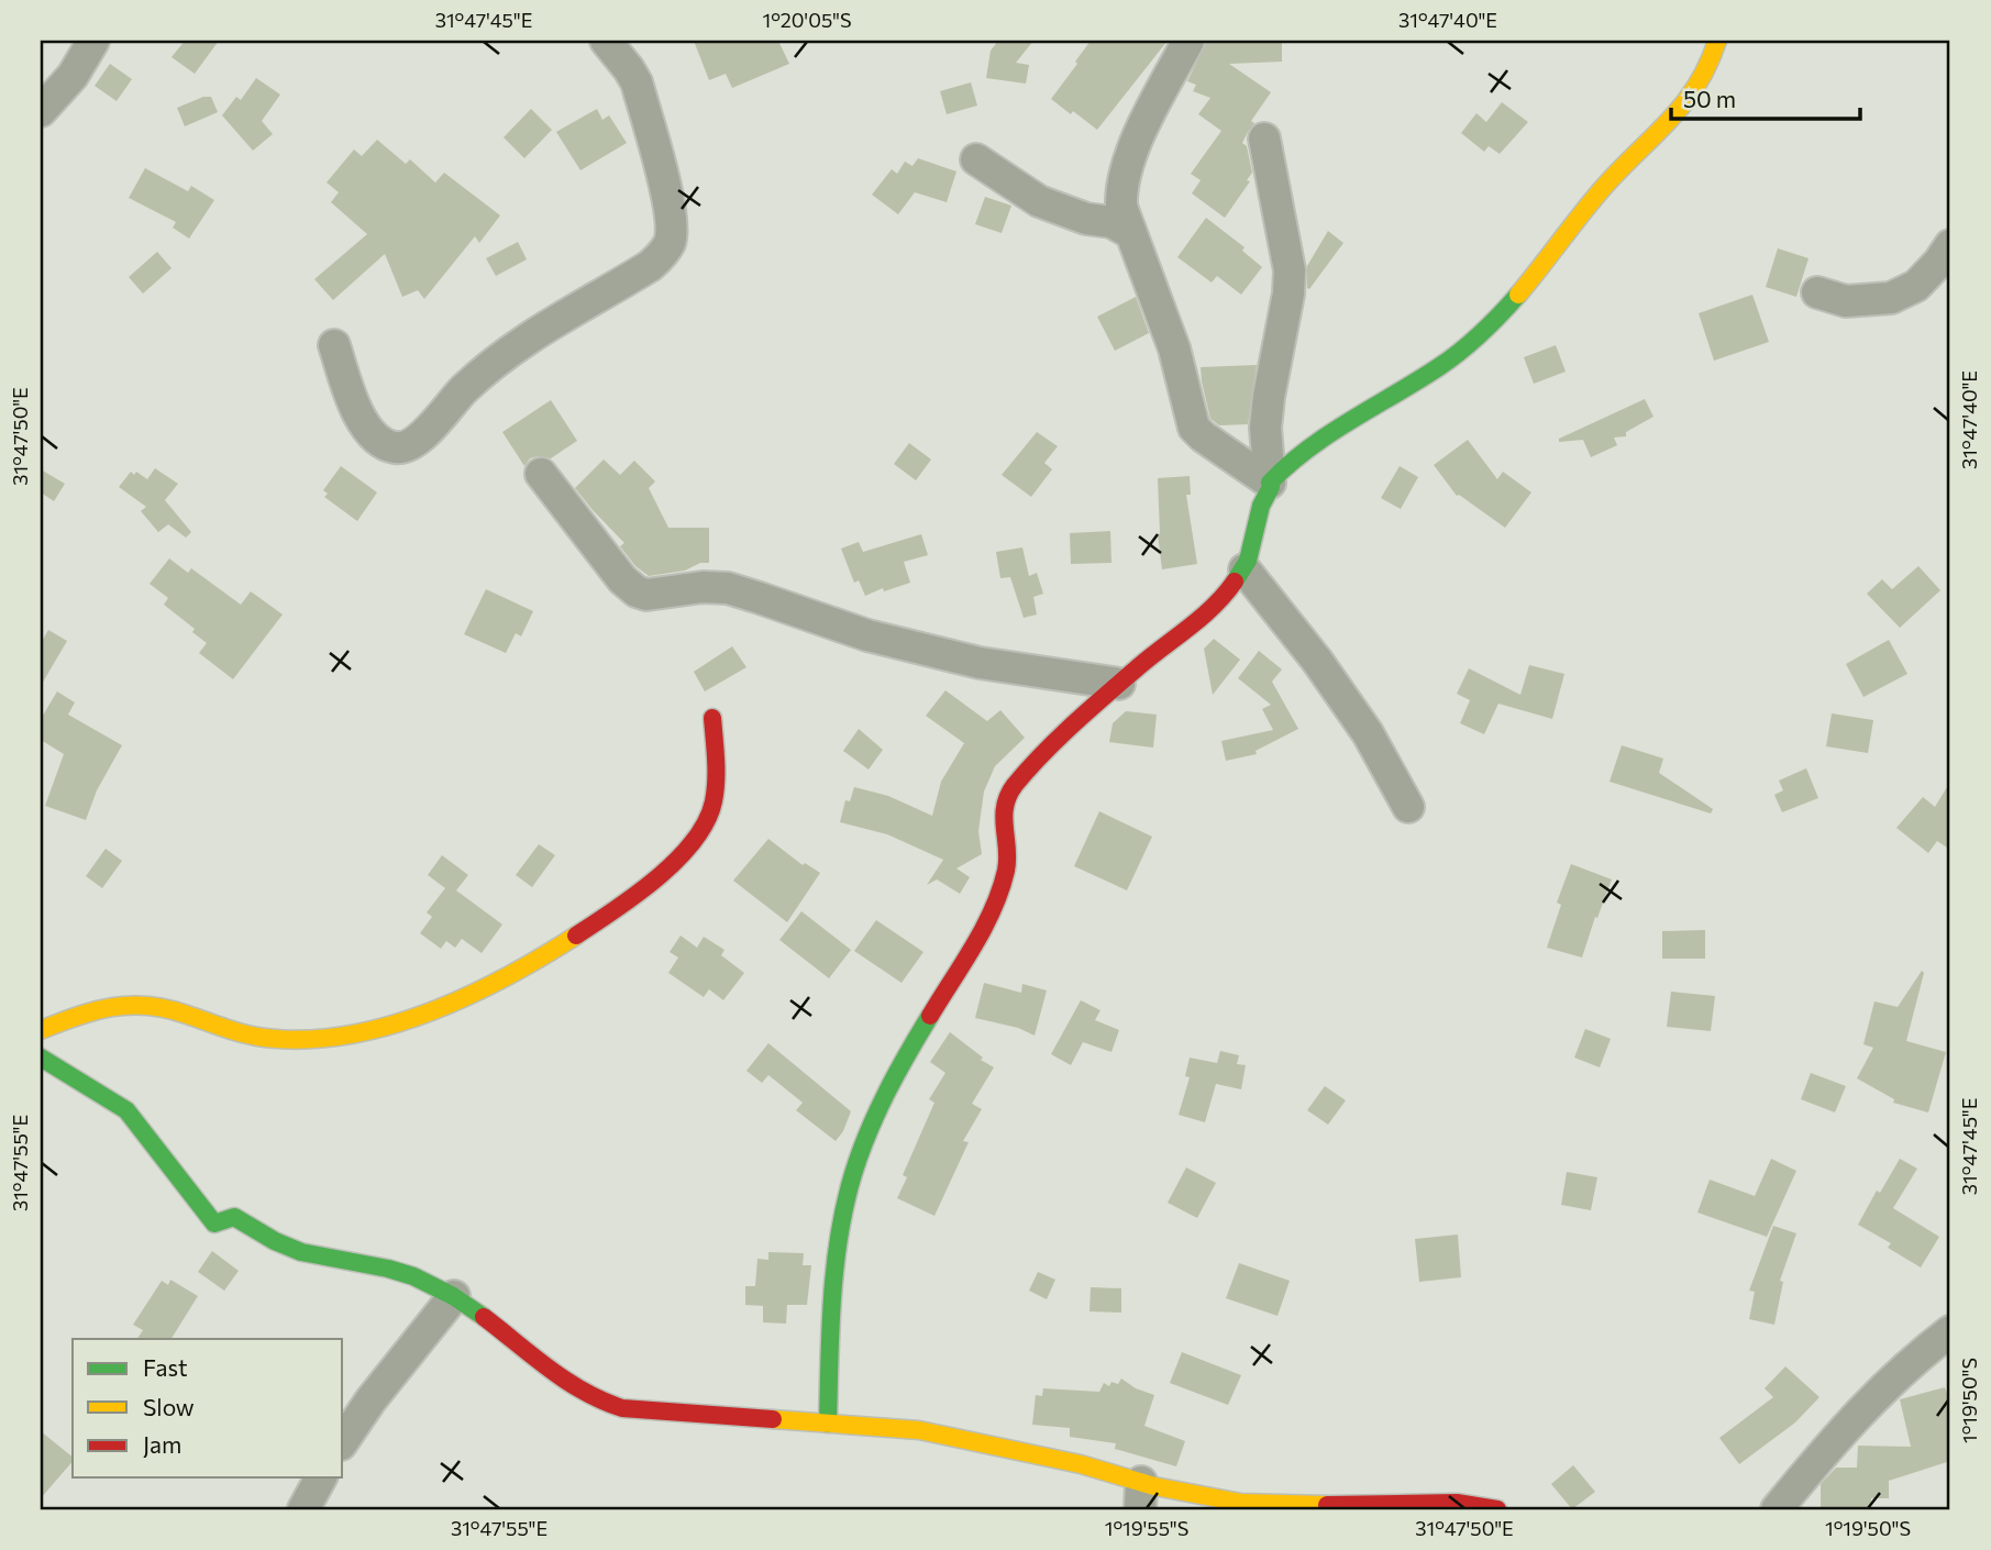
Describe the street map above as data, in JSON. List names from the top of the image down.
{
  "legend": ["Fast", "Slow", "Jam"],
  "scale_bar": "50 m",
  "coordinates": [
    "31°47'45\"E",
    "1°20'05\"S",
    "31°47'40\"E",
    "31°47'50\"E",
    "31°47'55\"E",
    "1°19'50\"S",
    "1°19'55\"S"
  ]
}
